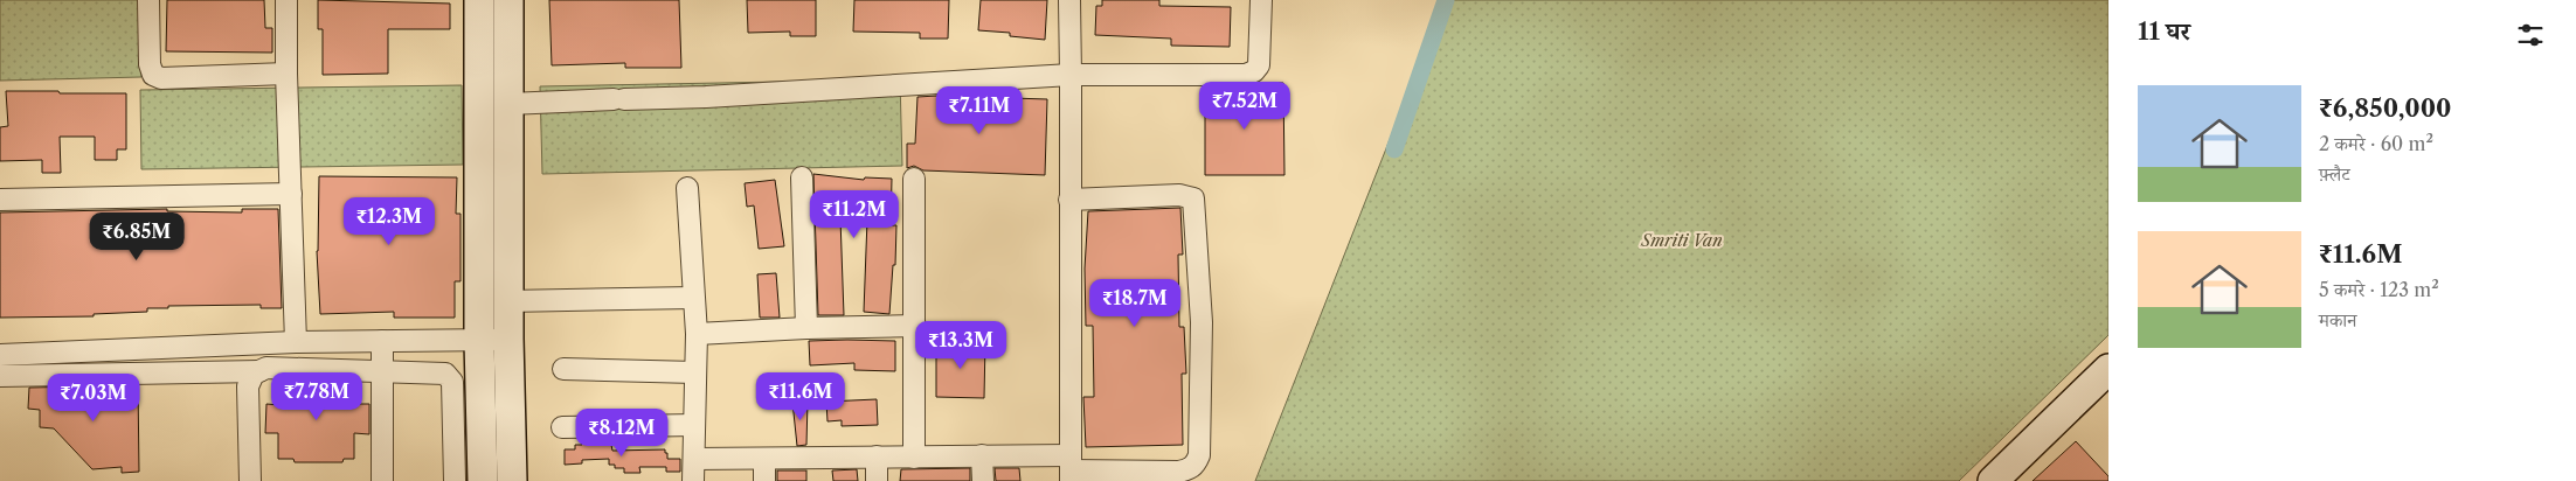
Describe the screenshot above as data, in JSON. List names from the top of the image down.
{
  "parks": ["Smriti Van"],
  "page": {
    "heading": "11 घर",
    "list": [
      {
        "name": "₹6,850,000",
        "note": "2 कमरे · 60 m² · फ़्लैट"
      },
      {
        "name": "₹11.6M",
        "note": "5 कमरे · 123 m² · मकान"
      }
    ],
    "price": [
      "₹7.52M",
      "₹7.11M",
      "₹11.2M",
      "₹12.3M",
      "₹6.85M",
      "₹18.7M",
      "₹13.3M",
      "₹7.78M",
      "₹11.6M",
      "₹7.03M",
      "₹8.12M"
    ]
  }
}
